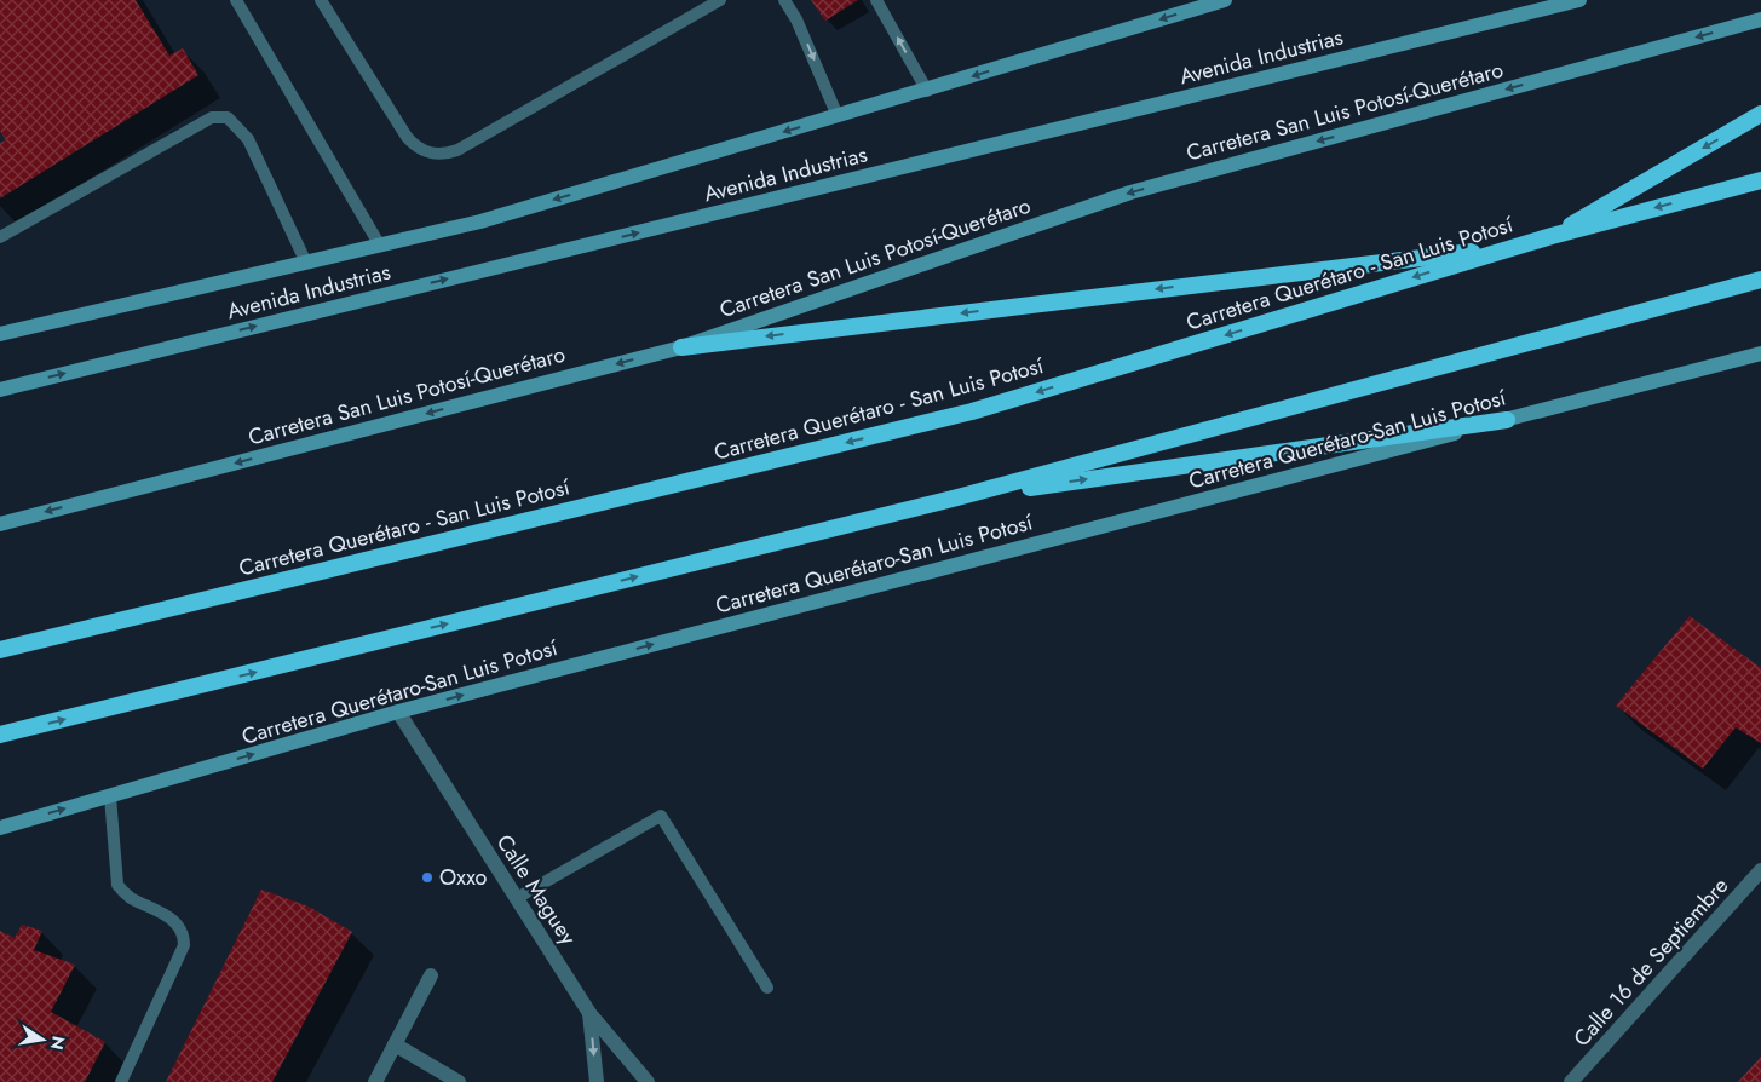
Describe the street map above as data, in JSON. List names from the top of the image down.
{
  "streets": {
    "highway": ["Carretera Querétaro - San Luis Potosí"],
    "main road": ["Avenida Industrias", "Carretera San Luis Potosí-Querétaro", "Carretera Querétaro-San Luis Potosí"],
    "street": ["Calle Maguey", "Calle 16 de Septiembre"]
  },
  "crossings": [
    ["Carretera Querétaro-San Luis Potosí", "Calle Maguey"]
  ],
  "one_way": ["Carretera San Luis Potosí-Querétaro", "Carretera Querétaro-San Luis Potosí"],
  "places": ["Oxxo"],
  "north": "right"
}
